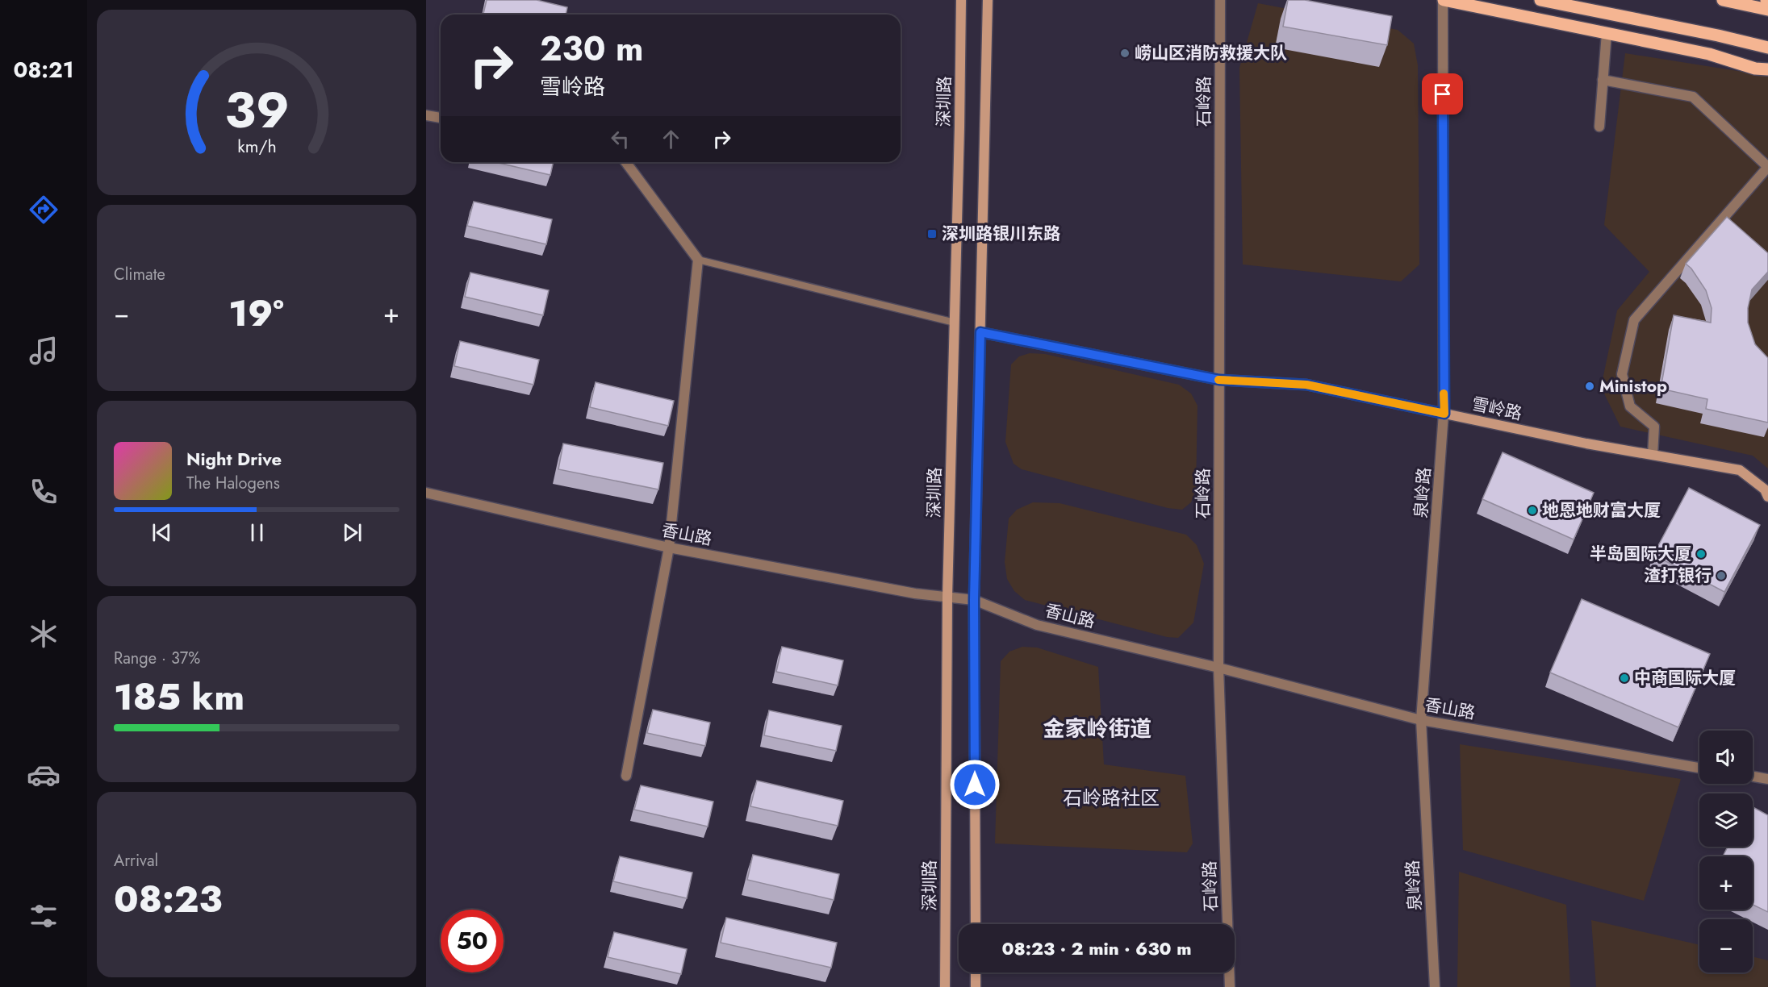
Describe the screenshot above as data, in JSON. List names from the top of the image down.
{
  "streets": {
    "main road": ["深圳路", "雪岭路"],
    "street": ["石岭路", "泉岭路", "香山路"]
  },
  "crossings": [
    ["深圳路", "香山路"],
    ["石岭路", "雪岭路"],
    ["石岭路", "香山路"],
    ["雪岭路", "泉岭路"],
    ["泉岭路", "香山路"]
  ],
  "districts": ["金家岭街道", "石岭路社区"],
  "places": {
    "other": [
      "崂山区消防救援大队",
      "Ministop",
      "地恩地财富大厦",
      "半岛国际大厦",
      "渣打银行",
      "中商国际大厦"
    ],
    "transit": ["深圳路银川东路"]
  },
  "page": {
    "tabs": "08:21",
    "turn": ["230 m", "雪岭路"],
    "tile": [
      "Climate",
      ["Range · 37%", "185 km"],
      ["Arrival", "08:23"]
    ],
    "heat": ["−", "19°", "+"],
    "song": ["Night Drive", "The Halogens"],
    "map_buttons": ["+", "−"],
    "limit": "50",
    "trip": "08:23 · 2 min · 630 m",
    "gauge": ["39", "km/h"]
  }
}
